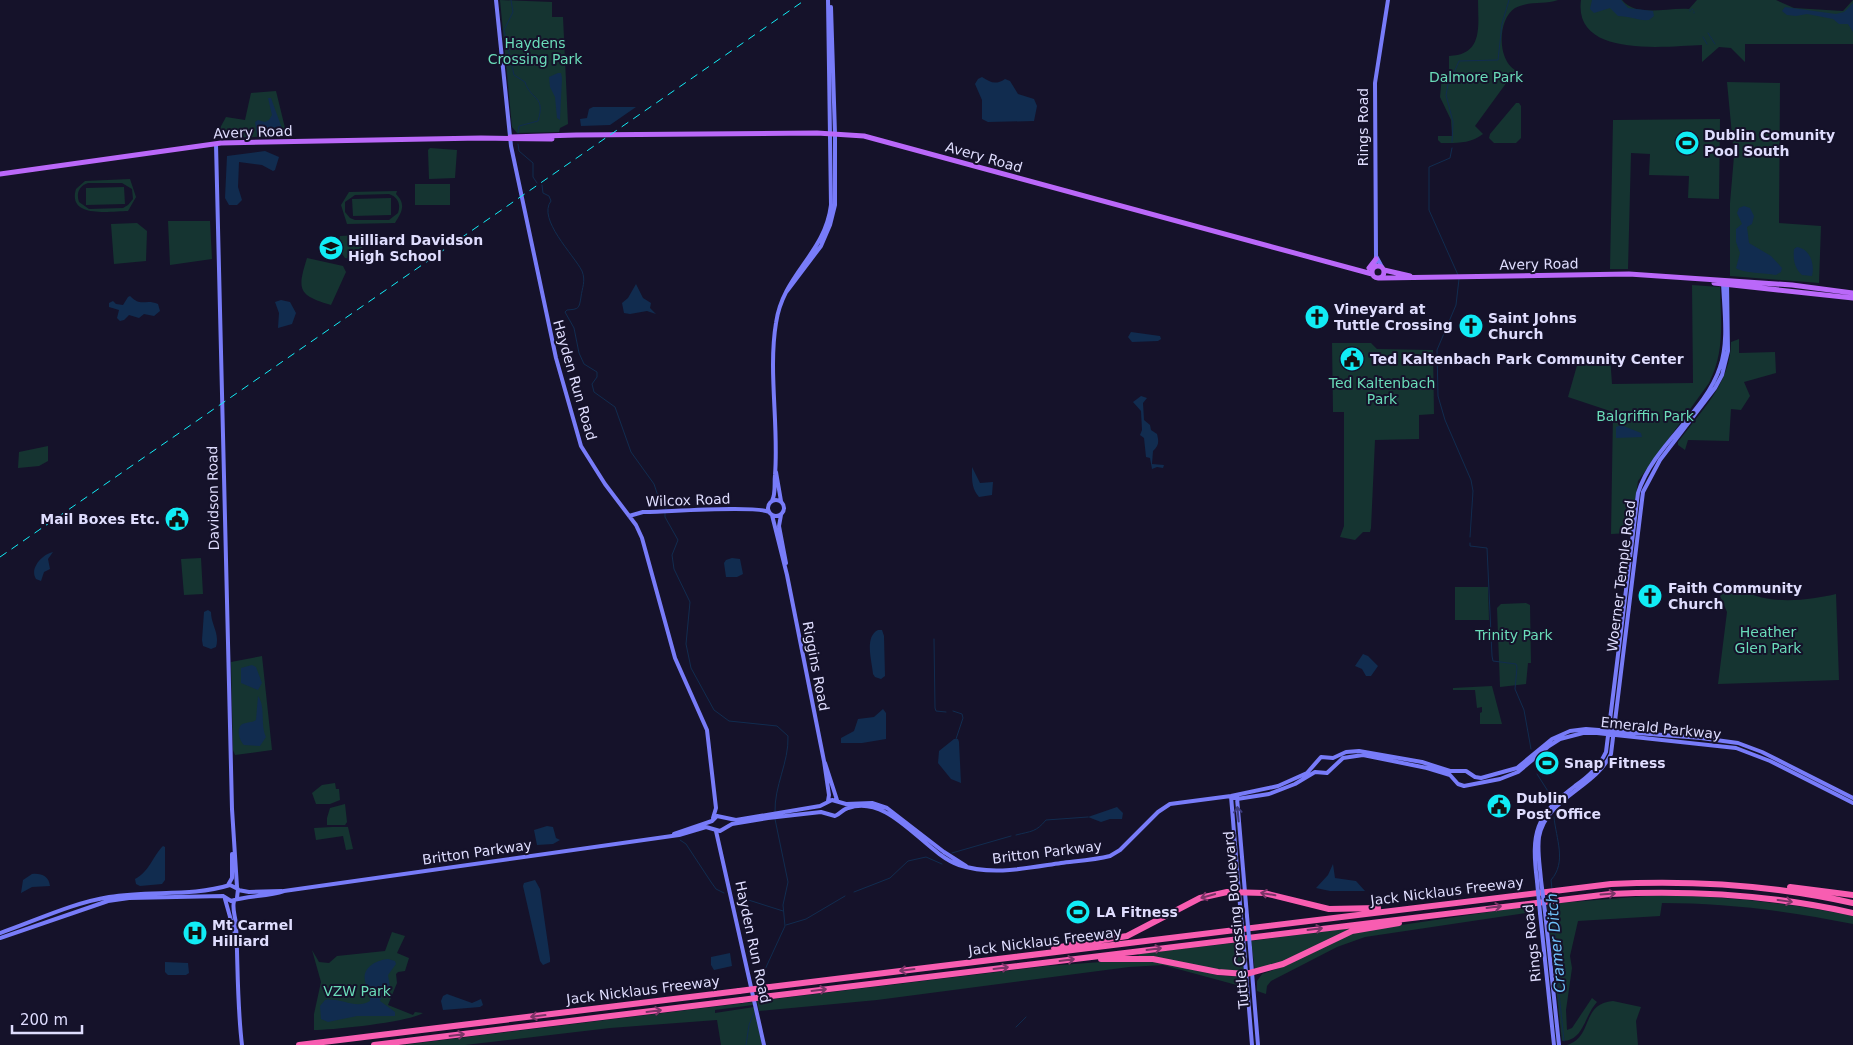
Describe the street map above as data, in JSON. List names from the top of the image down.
{
  "streets": {
    "highway": ["Jack Nicklaus Freeway"],
    "main road": [
      "Rings Road",
      "Avery Road",
      "Hayden Run Road",
      "Davidson Road",
      "Wilcox Road",
      "Woerner Temple Road",
      "Riggins Road",
      "Emerald Parkway",
      "Britton Parkway",
      "Tuttle Crossing Boulevard"
    ]
  },
  "crossings": [
    ["Rings Road", "Avery Road"],
    ["Rings Road", "Woerner Temple Road"],
    ["Avery Road", "Hayden Run Road"],
    ["Avery Road", "Davidson Road"],
    ["Avery Road", "Woerner Temple Road"],
    ["Hayden Run Road", "Wilcox Road"],
    ["Hayden Run Road", "Britton Parkway"],
    ["Davidson Road", "Britton Parkway"],
    ["Wilcox Road", "Riggins Road"],
    ["Woerner Temple Road", "Emerald Parkway"],
    ["Riggins Road", "Britton Parkway"],
    ["Britton Parkway", "Tuttle Crossing Boulevard"]
  ],
  "water": ["Cramer Ditch"],
  "parks": [
    "Haydens Crossing Park",
    "Dalmore Park",
    "Ted Kaltenbach Park",
    "Balgriffin Park",
    "Heather Glen Park",
    "Trinity Park",
    "VZW Park"
  ],
  "places": {
    "sports": ["Dublin Comunity Pool South", "Snap Fitness", "LA Fitness"],
    "school or university": ["Hilliard Davidson High School"],
    "church": ["Vineyard at Tuttle Crossing", "Saint Johns Church", "Faith Community Church"],
    "public building": ["Ted Kaltenbach Park Community Center", "Mail Boxes Etc.", "Dublin Post Office"],
    "hospital": ["Mt Carmel Hilliard"]
  },
  "scale_bar": "200 m"
}
